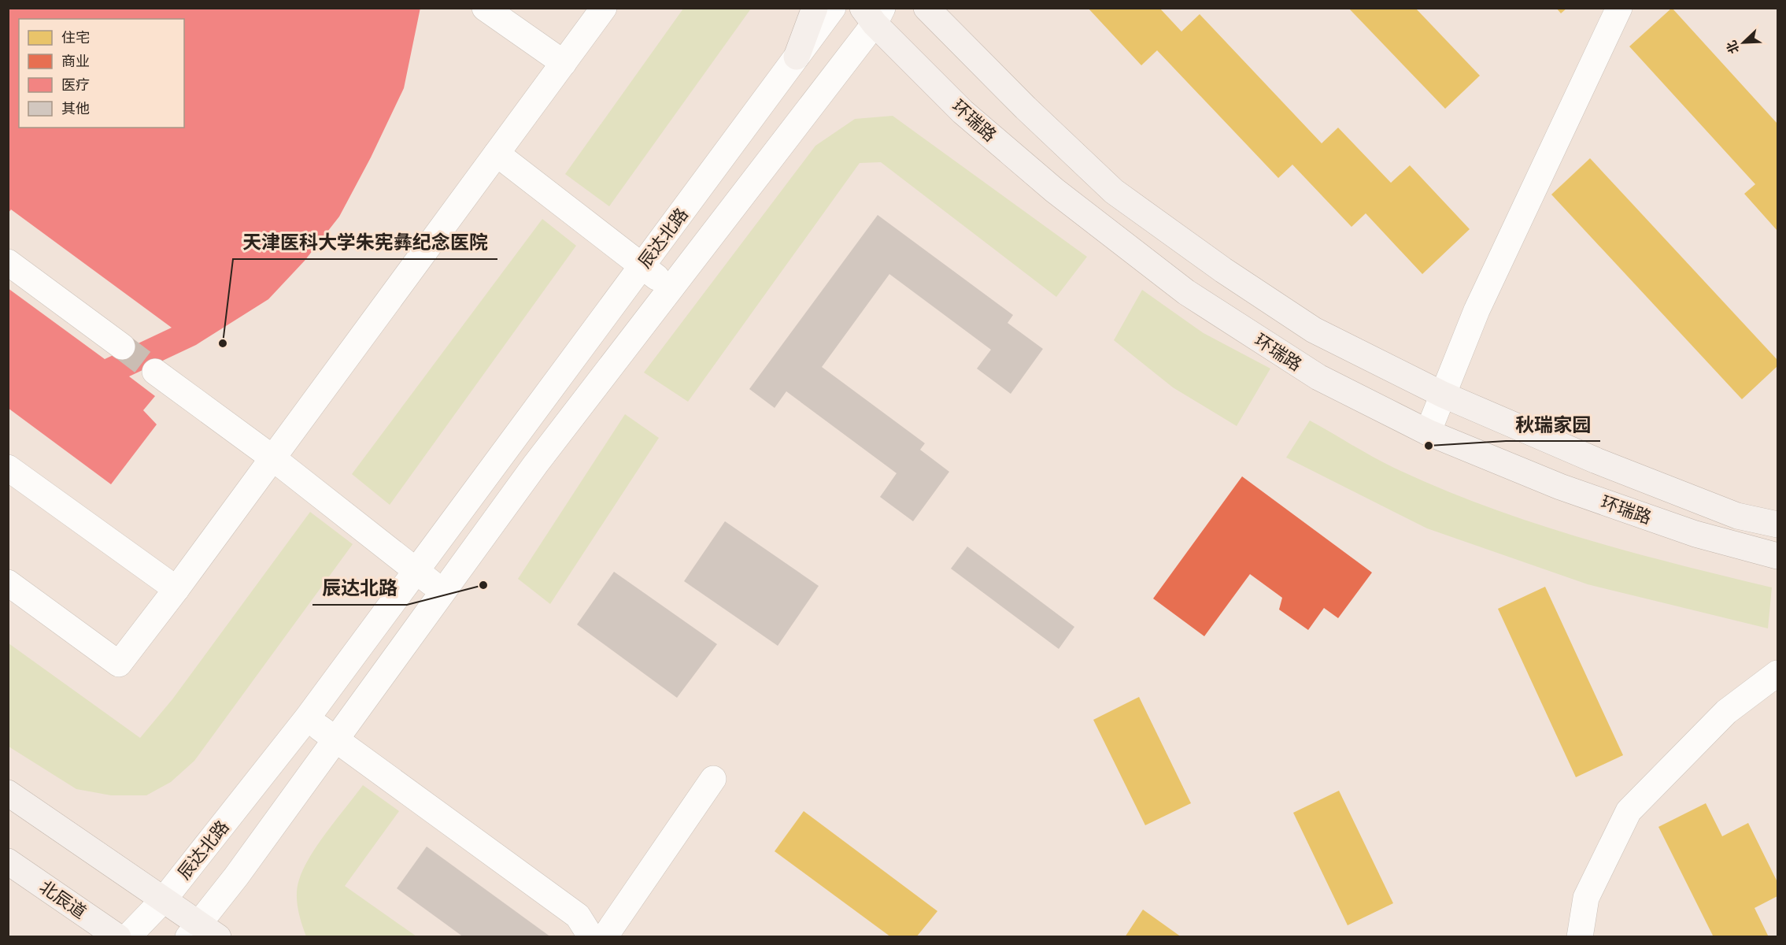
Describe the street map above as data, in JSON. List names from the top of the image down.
{
  "streets": {
    "main road": ["环瑞路", "北辰道"],
    "street": ["辰达北路"]
  },
  "crossings": [
    ["环瑞路", "辰达北路"]
  ],
  "places": ["天津医科大学朱宪彝纪念医院", "秋瑞家园", "辰达北路"],
  "legend": [
    "住宅",
    "商业",
    "医疗",
    "其他"
  ],
  "north": "bottom left"
}
